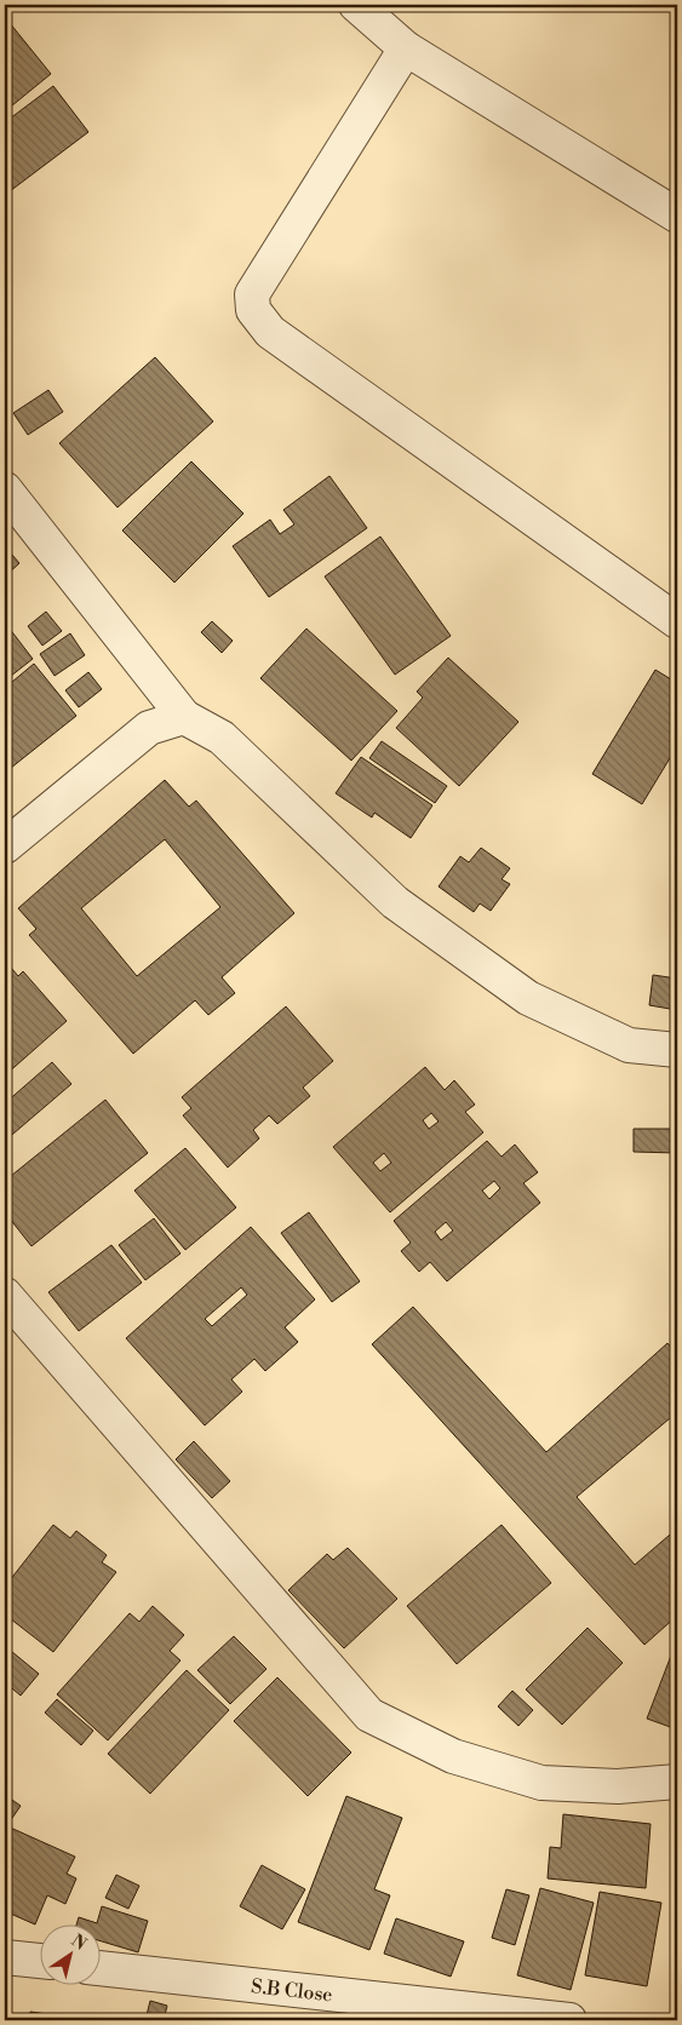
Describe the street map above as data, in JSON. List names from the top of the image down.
{
  "streets": {
    "street": ["S.B Close"]
  },
  "north": "top right"
}
